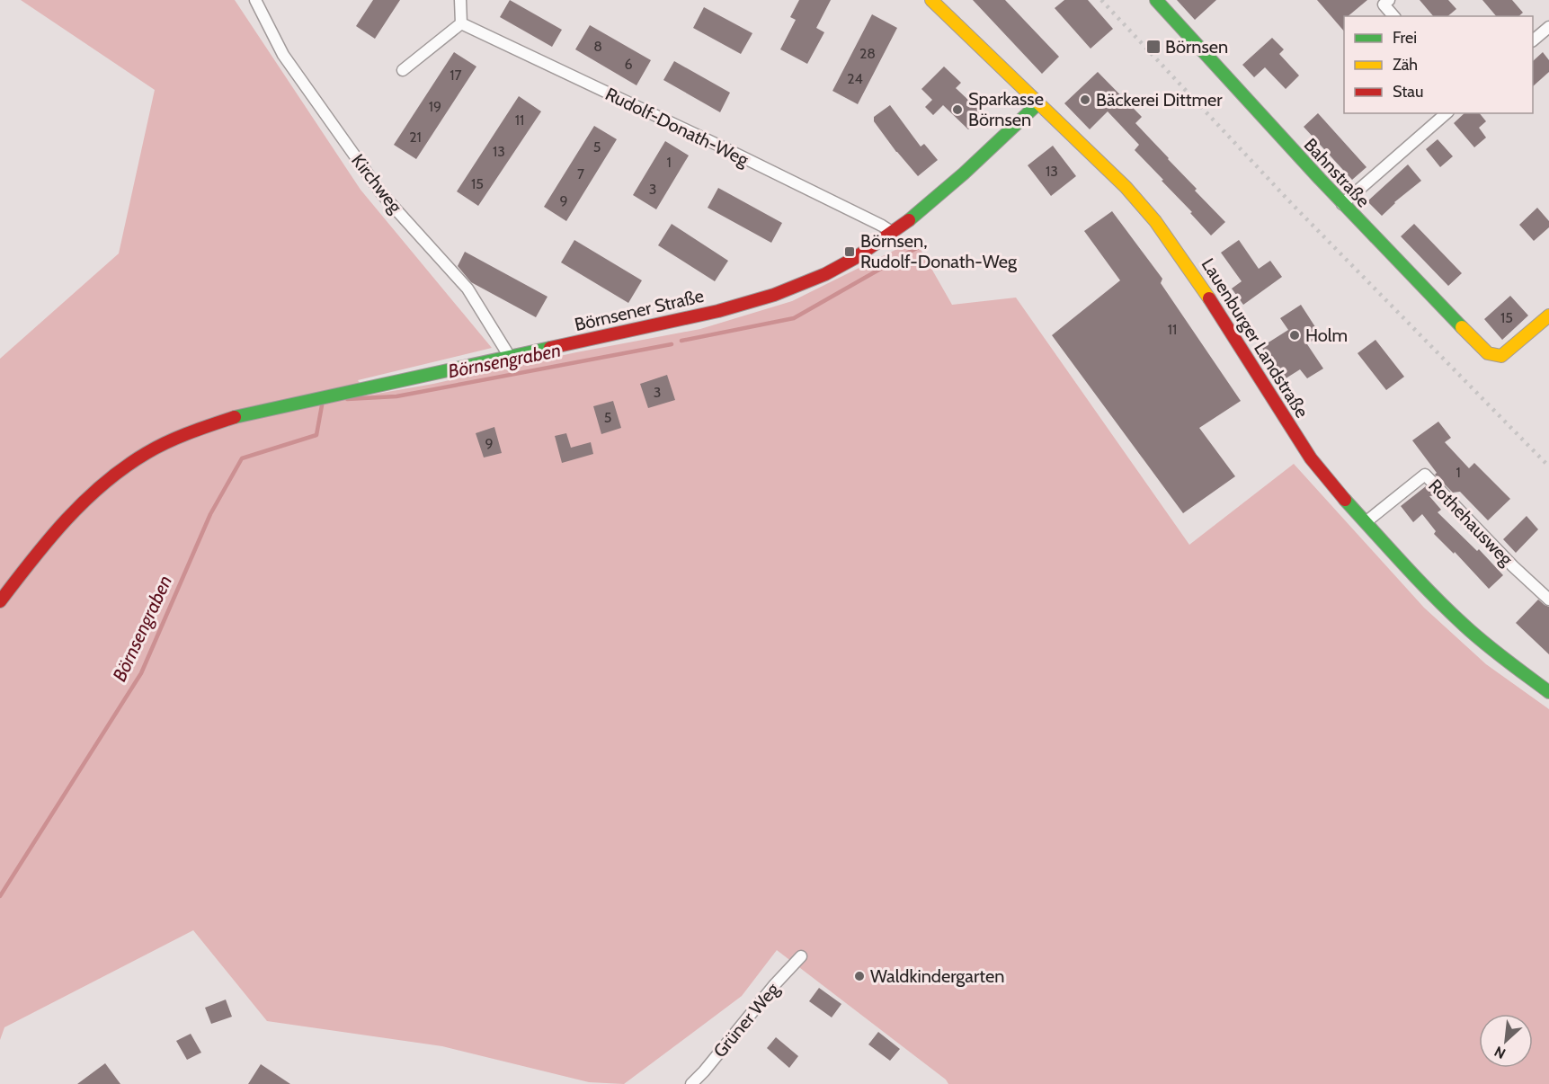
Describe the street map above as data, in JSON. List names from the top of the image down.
{
  "streets": {
    "street": [
      "Rudolf-Donath-Weg",
      "Bahnstraße",
      "Kirchweg",
      "Börnsener Straße",
      "Lauenburger Landstraße",
      "Rothehausweg",
      "Grüner Weg"
    ]
  },
  "crossings": [
    ["Rudolf-Donath-Weg", "Börnsener Straße"],
    ["Kirchweg", "Börnsener Straße"],
    ["Börnsener Straße", "Lauenburger Landstraße"],
    ["Lauenburger Landstraße", "Rothehausweg"]
  ],
  "water": ["Börnsengraben"],
  "places": {
    "transit": ["Börnsen", "Börnsen, Rudolf-Donath-Weg"],
    "other": [
      "Bäckerei Dittmer",
      "Sparkasse Börnsen",
      "Holm",
      "Waldkindergarten"
    ]
  },
  "house_numbers": [
    "8",
    "28",
    "6",
    "17",
    "24",
    "19",
    "11",
    "21",
    "5",
    "13",
    "1",
    "13",
    "7",
    "15",
    "3",
    "9",
    "15",
    "11",
    "3",
    "5",
    "9",
    "1"
  ],
  "legend": ["Frei", "Zäh", "Stau"],
  "north": "bottom left"
}
